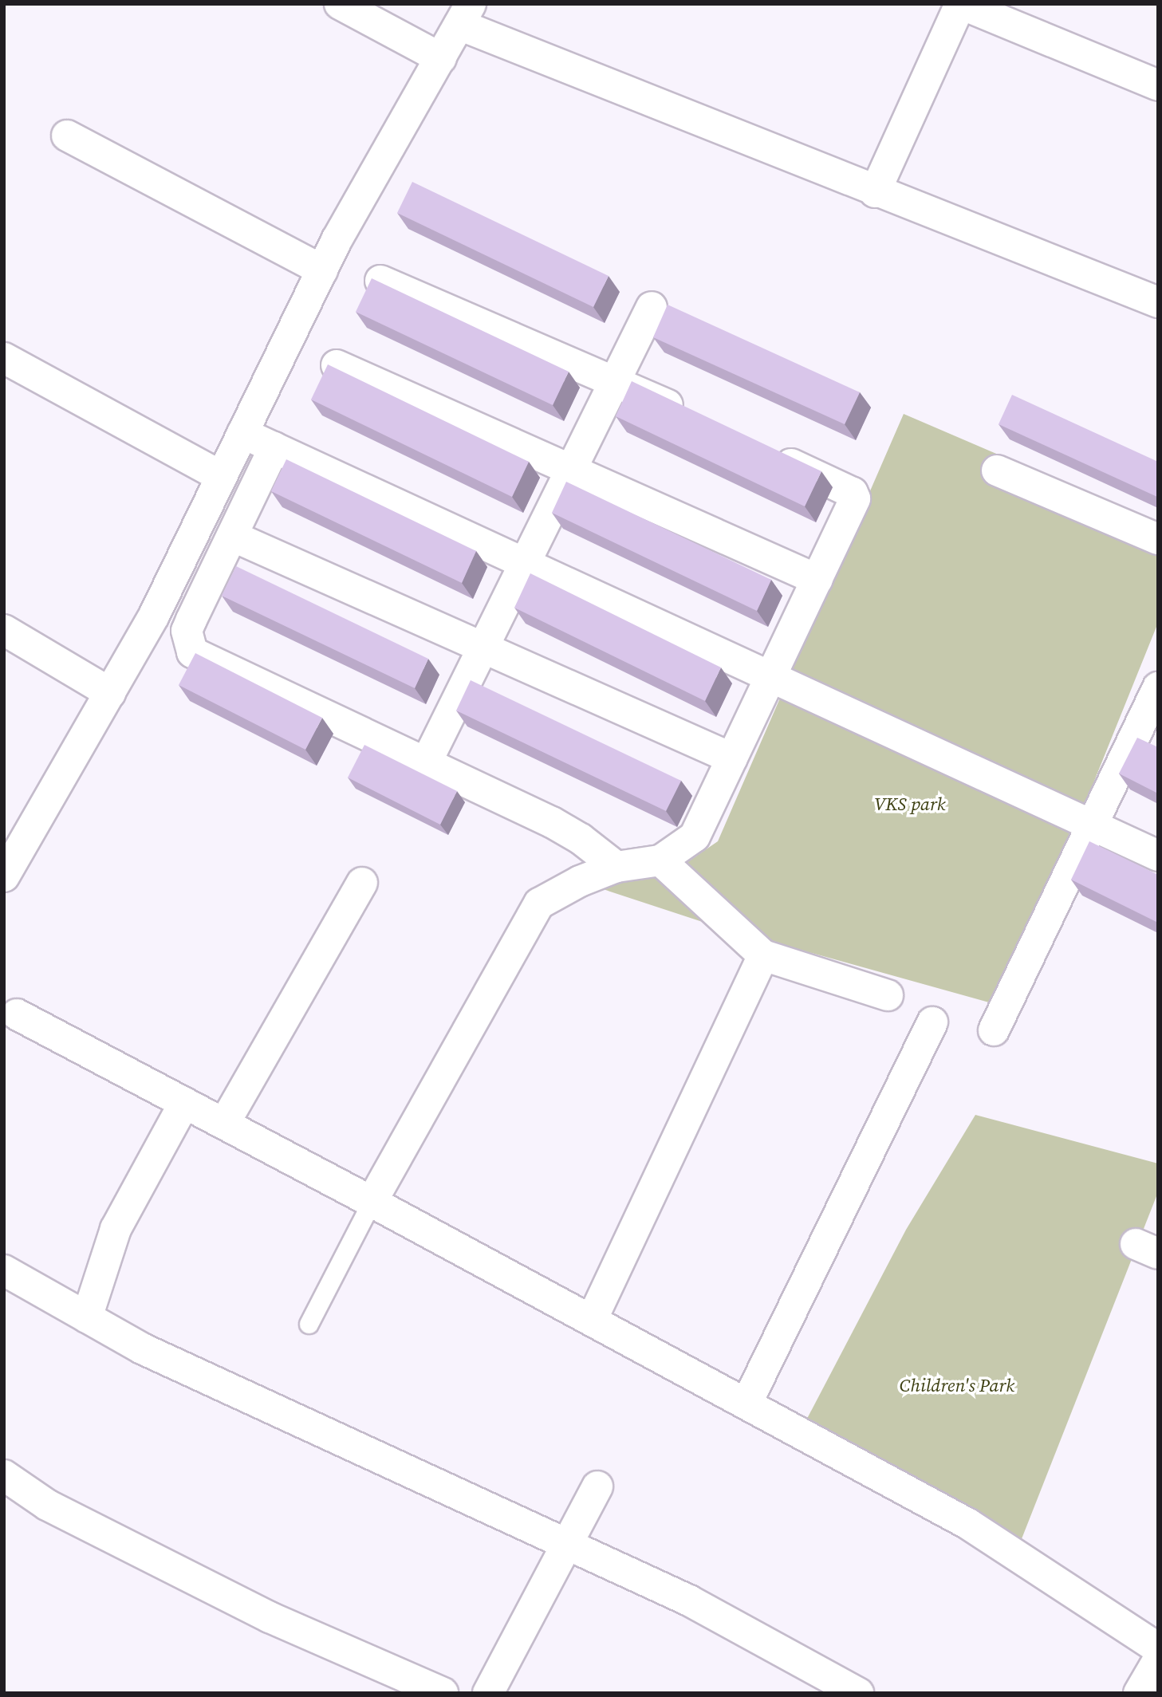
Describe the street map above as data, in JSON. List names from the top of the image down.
{
  "parks": ["VKS park", "Children's Park"]
}
